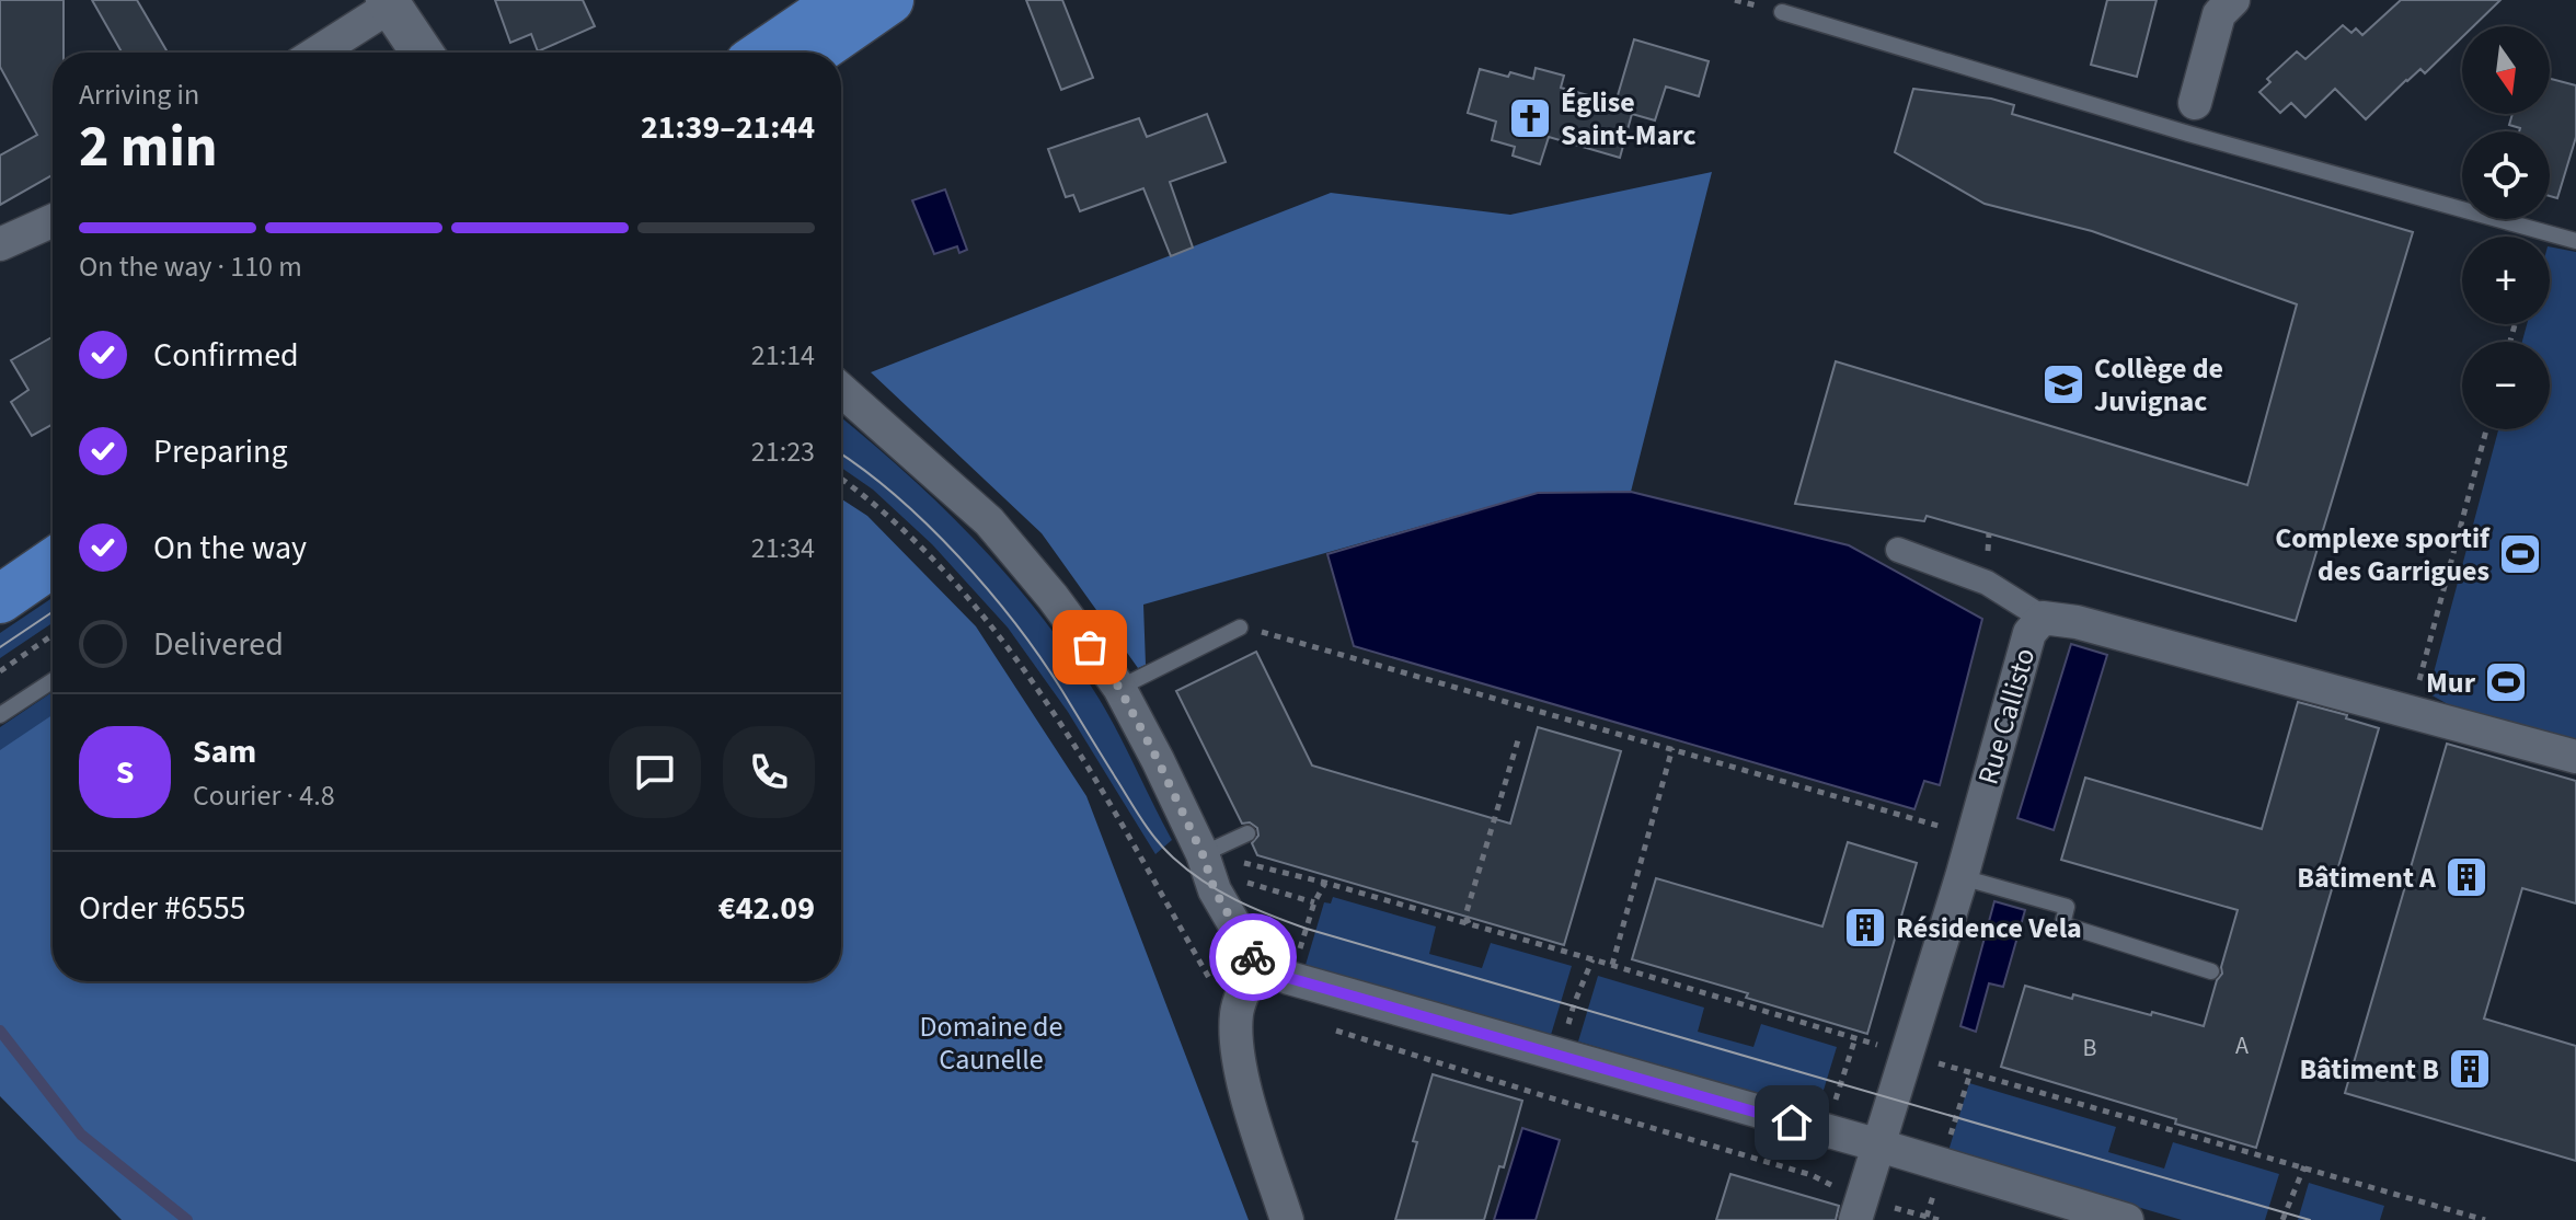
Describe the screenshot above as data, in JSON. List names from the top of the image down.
{
  "streets": {
    "street": ["Rue Callisto"]
  },
  "parks": ["Domaine de Caunelle"],
  "places": {
    "church": ["Église Saint-Marc"],
    "school or university": ["Collège de Juvignac"],
    "sports": ["Complexe sportif des Garrigues", "Mur"],
    "building": ["Bâtiment A", "Résidence Vela", "Bâtiment B"]
  },
  "house_numbers": ["A", "B"],
  "north": "bottom",
  "page": {
    "map_buttons": ["+", "−"],
    "heading": ["2 min", "Arriving in", "21:39–21:44"],
    "panel": [
      "Sam",
      "Courier · 4.8",
      "Order #6555",
      "€42.09"
    ],
    "bar": "On the way · 110 m",
    "list": [
      ["Confirmed", "21:14"],
      ["Preparing", "21:23"],
      ["On the way", "21:34"],
      "Delivered"
    ],
    "round": "S"
  }
}
